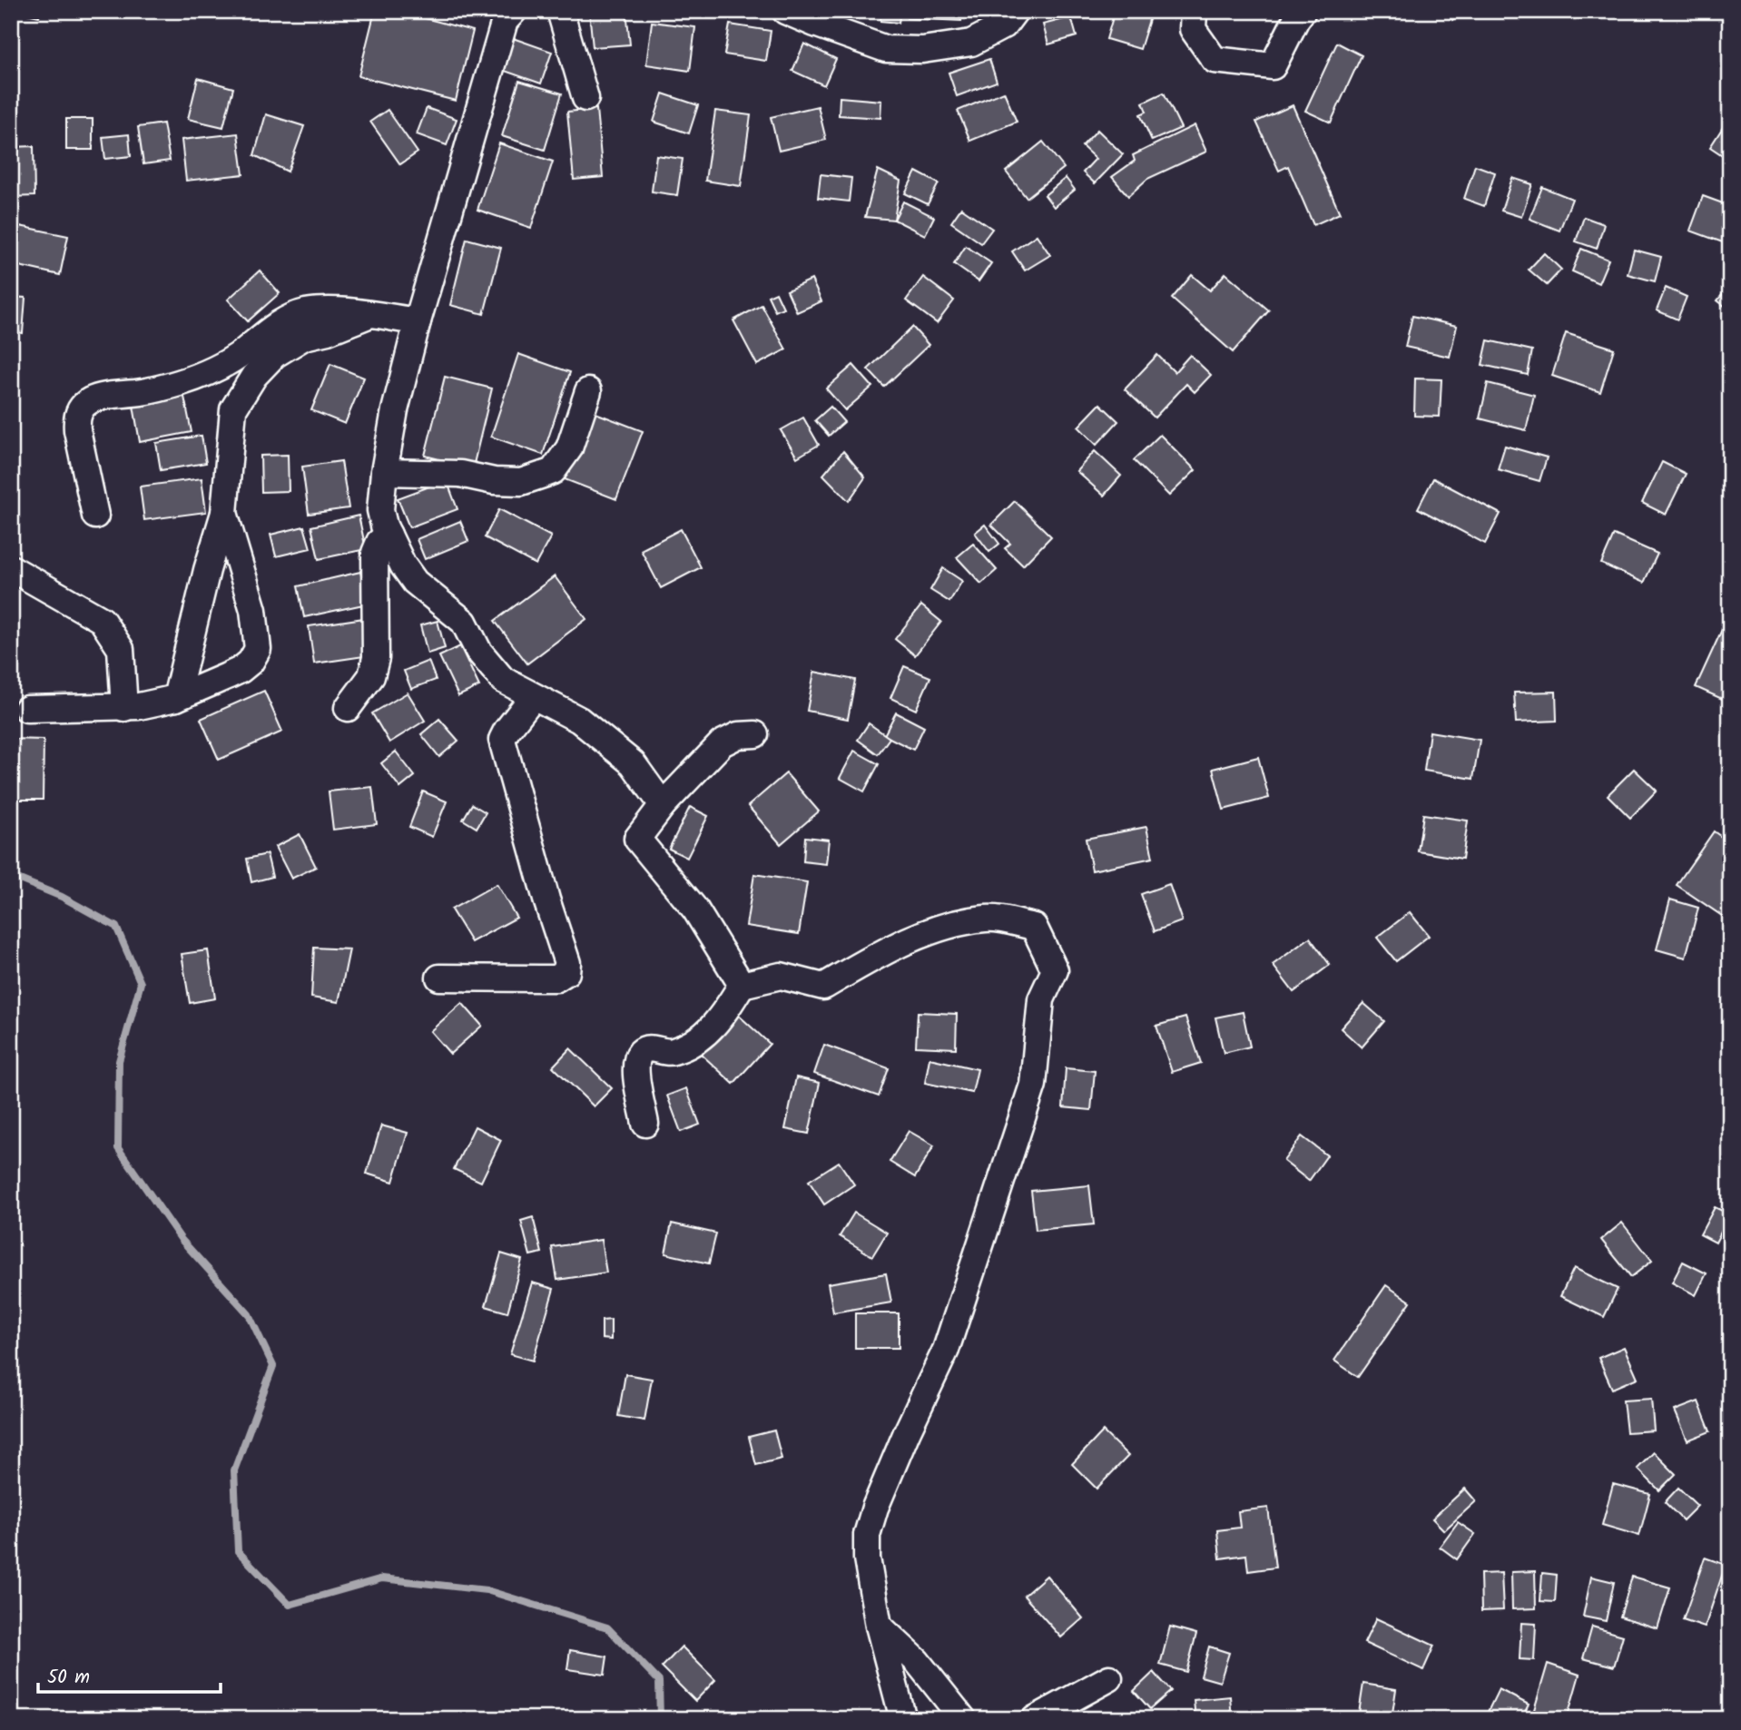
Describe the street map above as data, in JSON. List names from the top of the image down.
{
  "scale_bar": "50 m"
}
